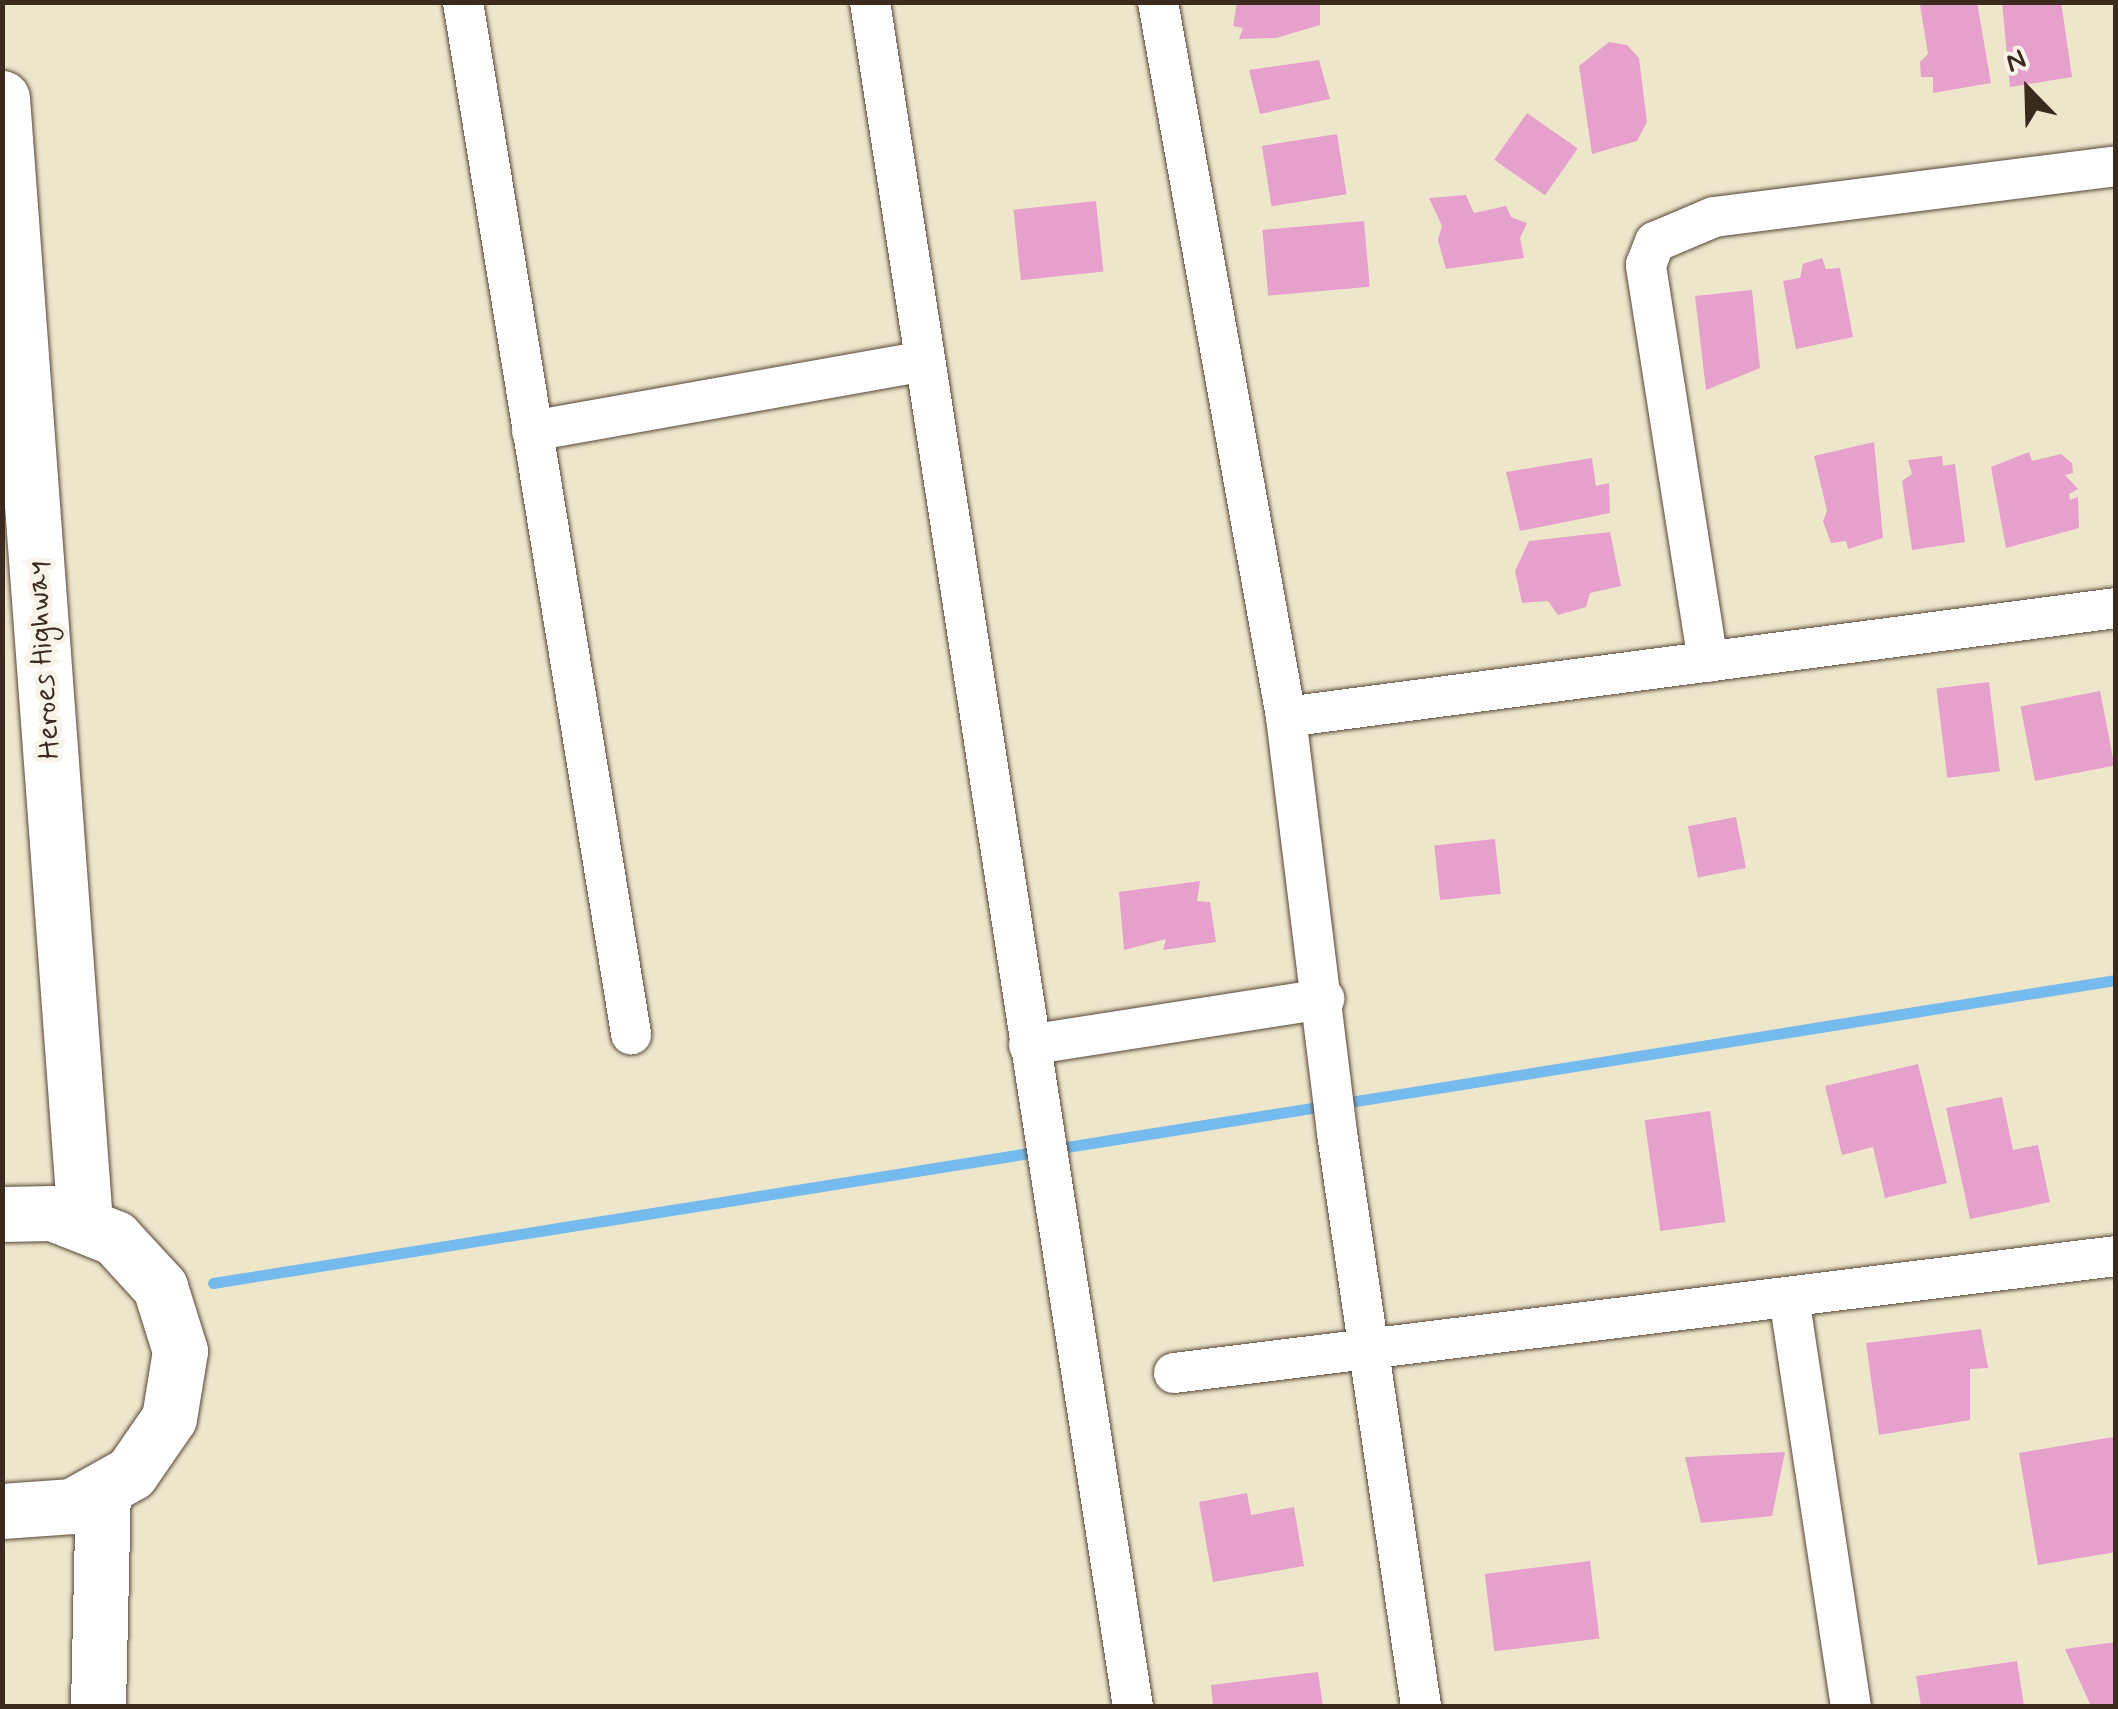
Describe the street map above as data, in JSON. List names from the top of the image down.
{
  "streets": {
    "main road": ["Heroes Highway"]
  },
  "north": "top left"
}
